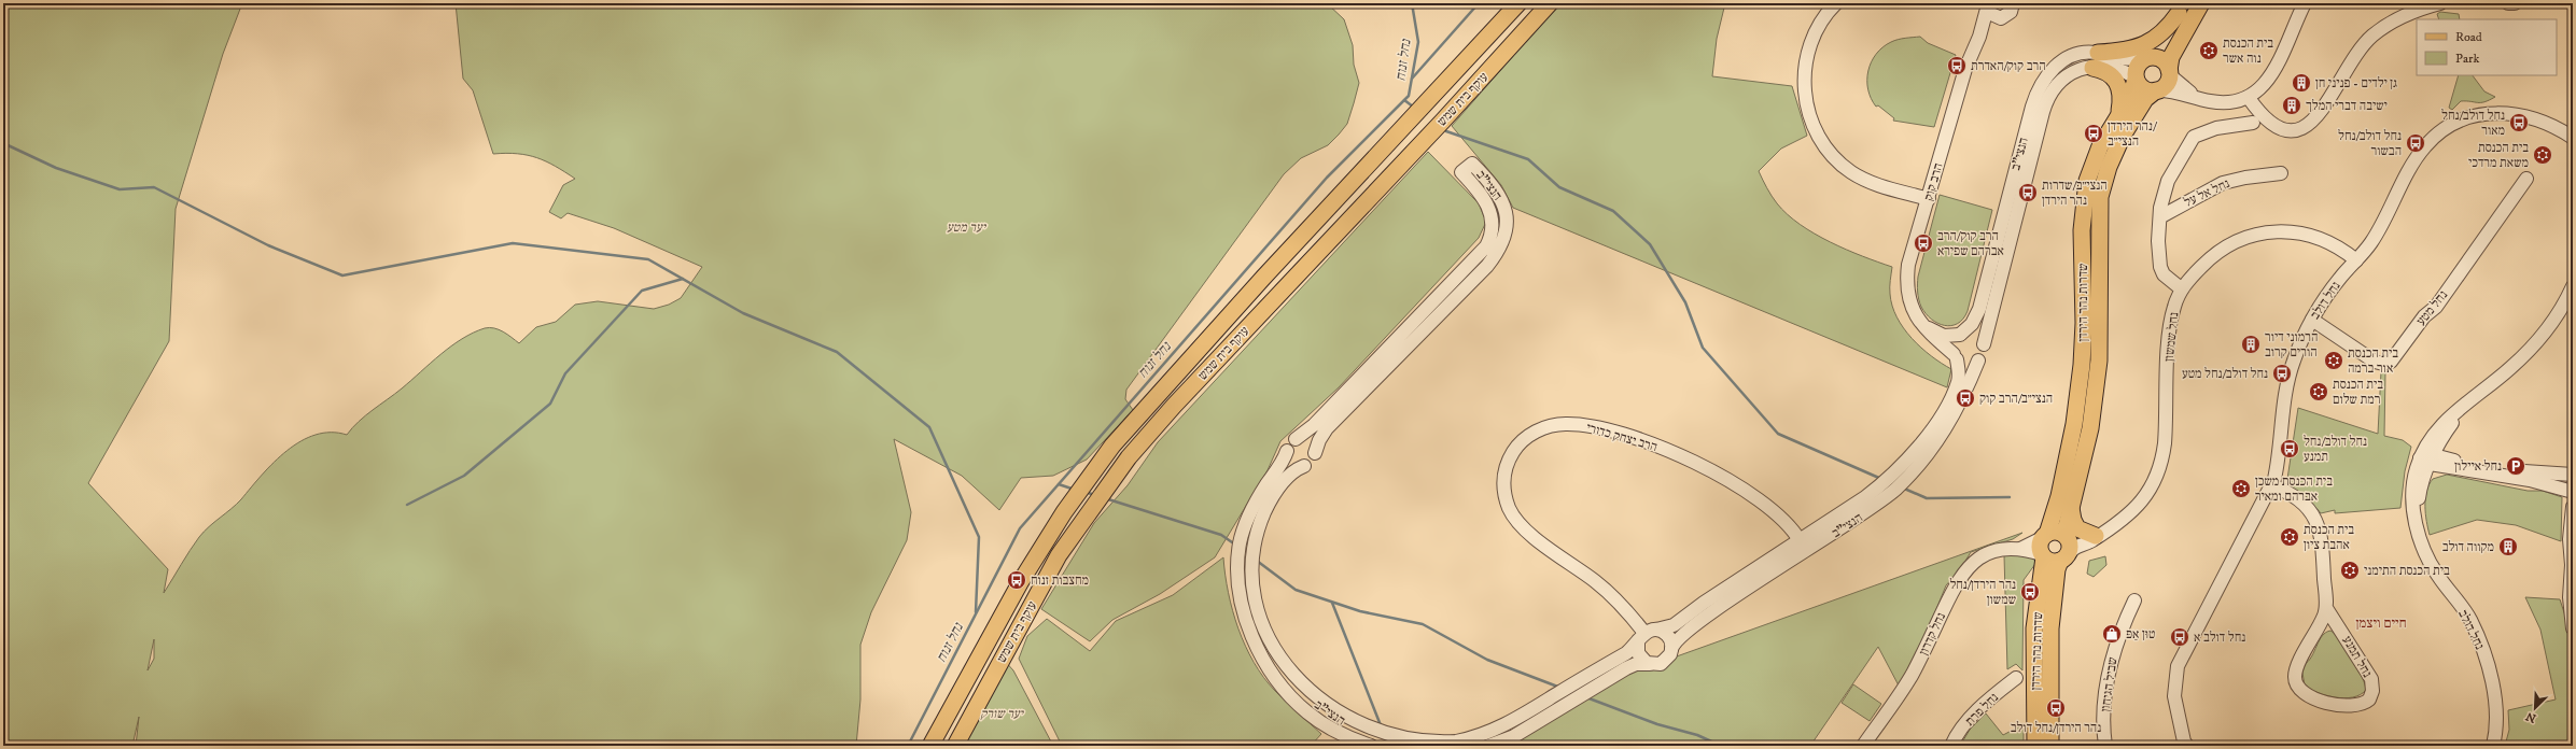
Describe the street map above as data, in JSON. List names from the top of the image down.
{
  "streets": {
    "main road": ["עוקף בית שמש", "שדרות נהר הירדן"],
    "street": [
      "הנצי\"ב",
      "הרב קוק",
      "נחל אל על",
      "נחל דולב",
      "נחל מטע",
      "נחל שמשון",
      "הרב יצחק כדורי",
      "נחל קדרון",
      "נחל תמנע",
      "שביל הגיחון",
      "נחל פרת"
    ]
  },
  "crossings": [
    ["הנצי\"ב", "הרב קוק"],
    ["הנצי\"ב", "שדרות נהר הירדן"],
    ["הנצי\"ב", "הרב יצחק כדורי"],
    ["נחל דולב", "נחל מטע"],
    ["נחל דולב", "נחל שמשון"],
    ["נחל דולב", "נחל תמנע"],
    ["שדרות נהר הירדן", "נחל שמשון"],
    ["שדרות נהר הירדן", "נחל קדרון"],
    ["נחל שמשון", "נחל קדרון"]
  ],
  "districts": ["חיים ויצמן"],
  "water": ["נחל זנוח"],
  "parks": ["יער מטע", "יער שורק"],
  "places": {
    "synagogue": [
      "בית הכנסת נוה אשר",
      "בית הכנסת משאת מרדכי",
      "בית הכנסת אור ברמה",
      "בית הכנסת רמת שלום",
      "בית הכנסת משכן אברהם ומאיר",
      "בית הכנסת אהבת ציון",
      "בית הכנסת התימני"
    ],
    "bus stop": [
      "הרב קוק/האדרת",
      "נחל דולב/נחל מאור",
      "נהר הירדן/ הנצי״ב",
      "נחל דולב/נחל הבשור",
      "הנצי״ב/שדרות נהר הירדן",
      "הרב קוק/הרב אברהם שפירא",
      "נחל דולב/נחל מטע",
      "הנצי״ב/הרב קוק",
      "נחל דולב/נחל תמנע",
      "מחצבות זנוח",
      "נהר הירדן/נחל שמשון",
      "נחל דולב א",
      "נהר הירדן/נחל דולב"
    ],
    "building": [
      "גן ילדים - פניני חן",
      "ישיבה דברי המלך",
      "הרמוני דיור הורים קרוב",
      "מקווה דולב"
    ],
    "parking": ["נחל איילון"],
    "shop": ["טוּן אַפּ"]
  },
  "legend": ["Road", "Park"],
  "north": "bottom left"
}
